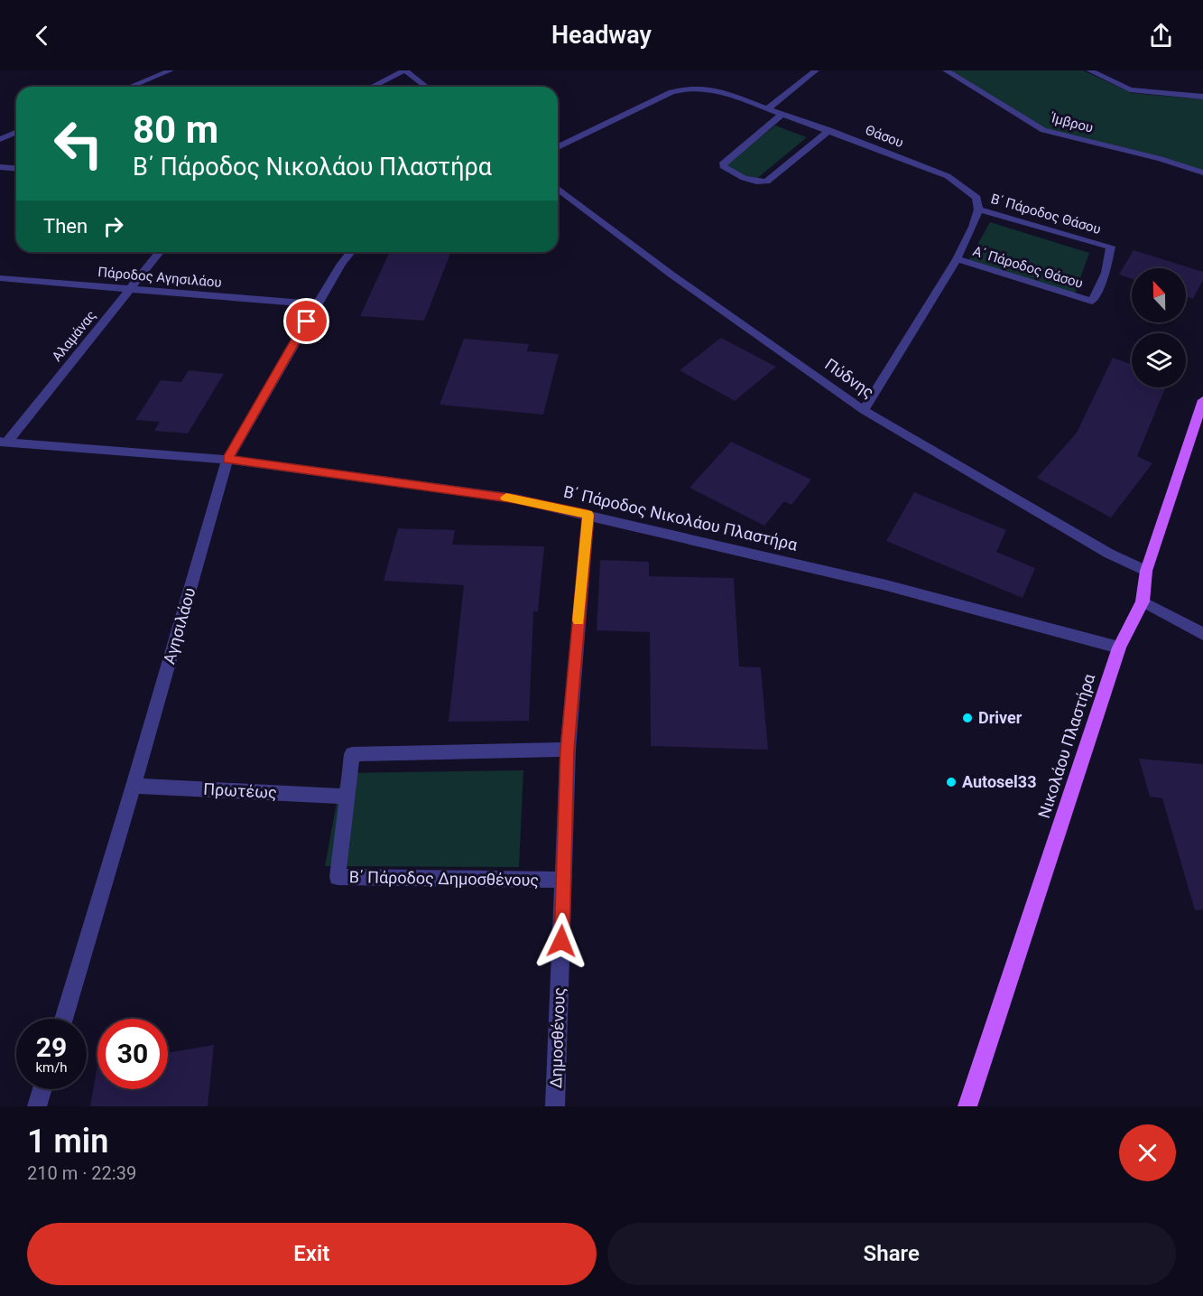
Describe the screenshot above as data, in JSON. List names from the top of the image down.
{
  "streets": {
    "main road": ["Νικολάου Πλαστήρα"],
    "street": [
      "Ίμβρου",
      "Θάσου",
      "Β΄ Πάροδος Θάσου",
      "Α΄ Πάροδος Θάσου",
      "Πάροδος Αγησιλάου",
      "Αλαμάνας",
      "Πύδνης",
      "Β΄ Πάροδος Νικολάου Πλαστήρα",
      "Αγησιλάου",
      "Πρωτέως",
      "Β΄ Πάροδος Δημοσθένους",
      "Δημοσθένους"
    ]
  },
  "crossings": [
    ["Θάσου", "Β΄ Πάροδος Θάσου"],
    ["Β΄ Πάροδος Θάσου", "Α΄ Πάροδος Θάσου"],
    ["Πάροδος Αγησιλάου", "Αλαμάνας"],
    ["Πάροδος Αγησιλάου", "Αγησιλάου"],
    ["Αλαμάνας", "Β΄ Πάροδος Νικολάου Πλαστήρα"],
    ["Πύδνης", "Νικολάου Πλαστήρα"],
    ["Β΄ Πάροδος Νικολάου Πλαστήρα", "Αγησιλάου"],
    ["Β΄ Πάροδος Νικολάου Πλαστήρα", "Νικολάου Πλαστήρα"],
    ["Β΄ Πάροδος Νικολάου Πλαστήρα", "Δημοσθένους"],
    ["Αγησιλάου", "Πρωτέως"],
    ["Πρωτέως", "Β΄ Πάροδος Δημοσθένους"],
    ["Β΄ Πάροδος Δημοσθένους", "Δημοσθένους"]
  ],
  "places": ["Driver", "Autosel33"],
  "north": "top",
  "page": {
    "header": "Headway",
    "turn": ["80 m", "Β΄ Πάροδος Νικολάου Πλαστήρα"],
    "then": "Then",
    "speed": "29 km/h",
    "limit": "30",
    "heading": ["1 min", "210 m · 22:39"],
    "buttons": ["Exit", "Share"]
  }
}
